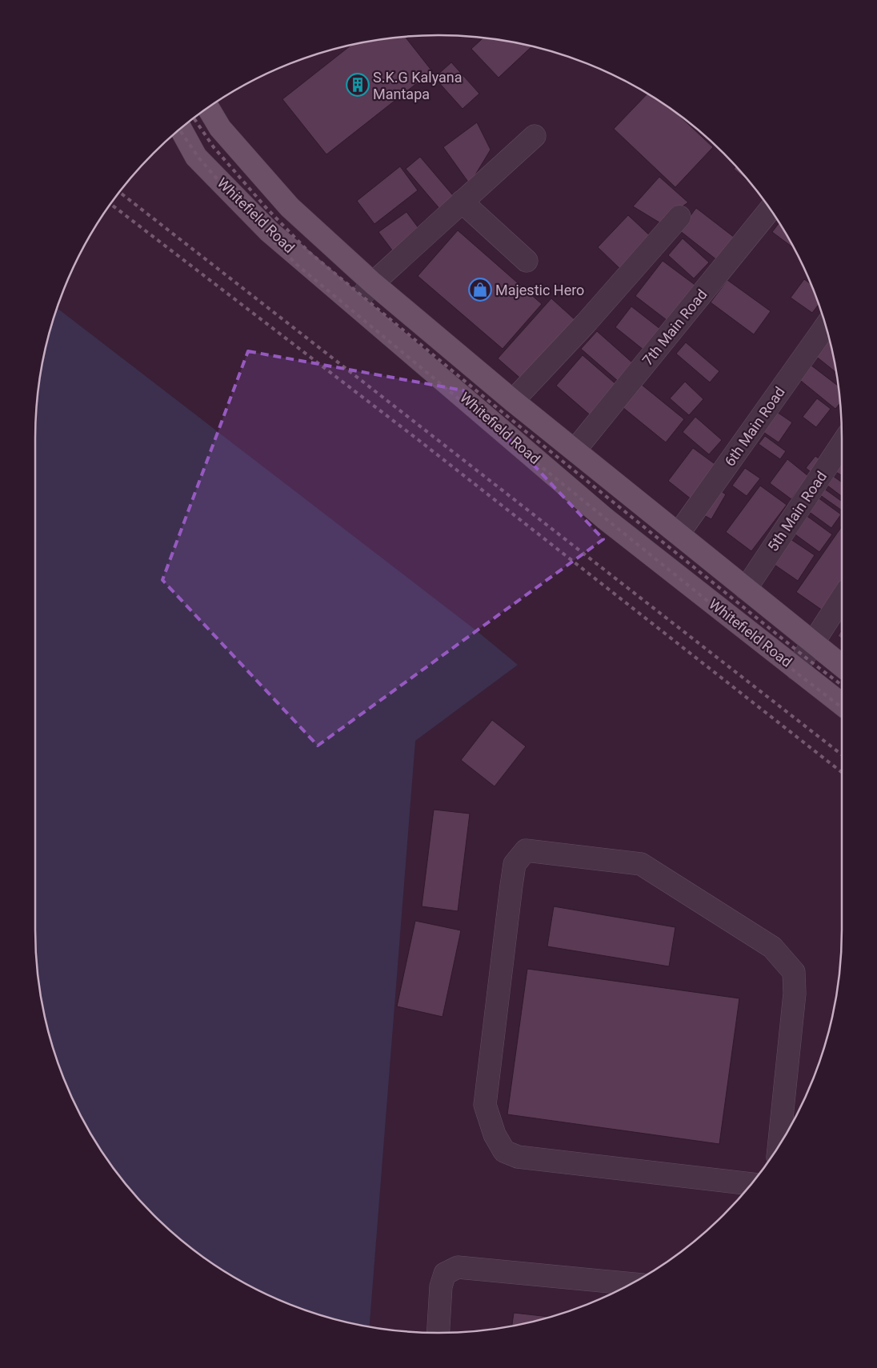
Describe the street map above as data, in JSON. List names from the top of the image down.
{
  "streets": {
    "main road": ["Whitefield Road"],
    "street": ["7th Main Road", "6th Main Road", "5th Main Road"]
  },
  "crossings": [
    ["Whitefield Road", "7th Main Road"],
    ["Whitefield Road", "6th Main Road"],
    ["Whitefield Road", "5th Main Road"]
  ],
  "places": {
    "building": ["S.K.G Kalyana Mantapa"],
    "shop": ["Majestic Hero"]
  }
}
